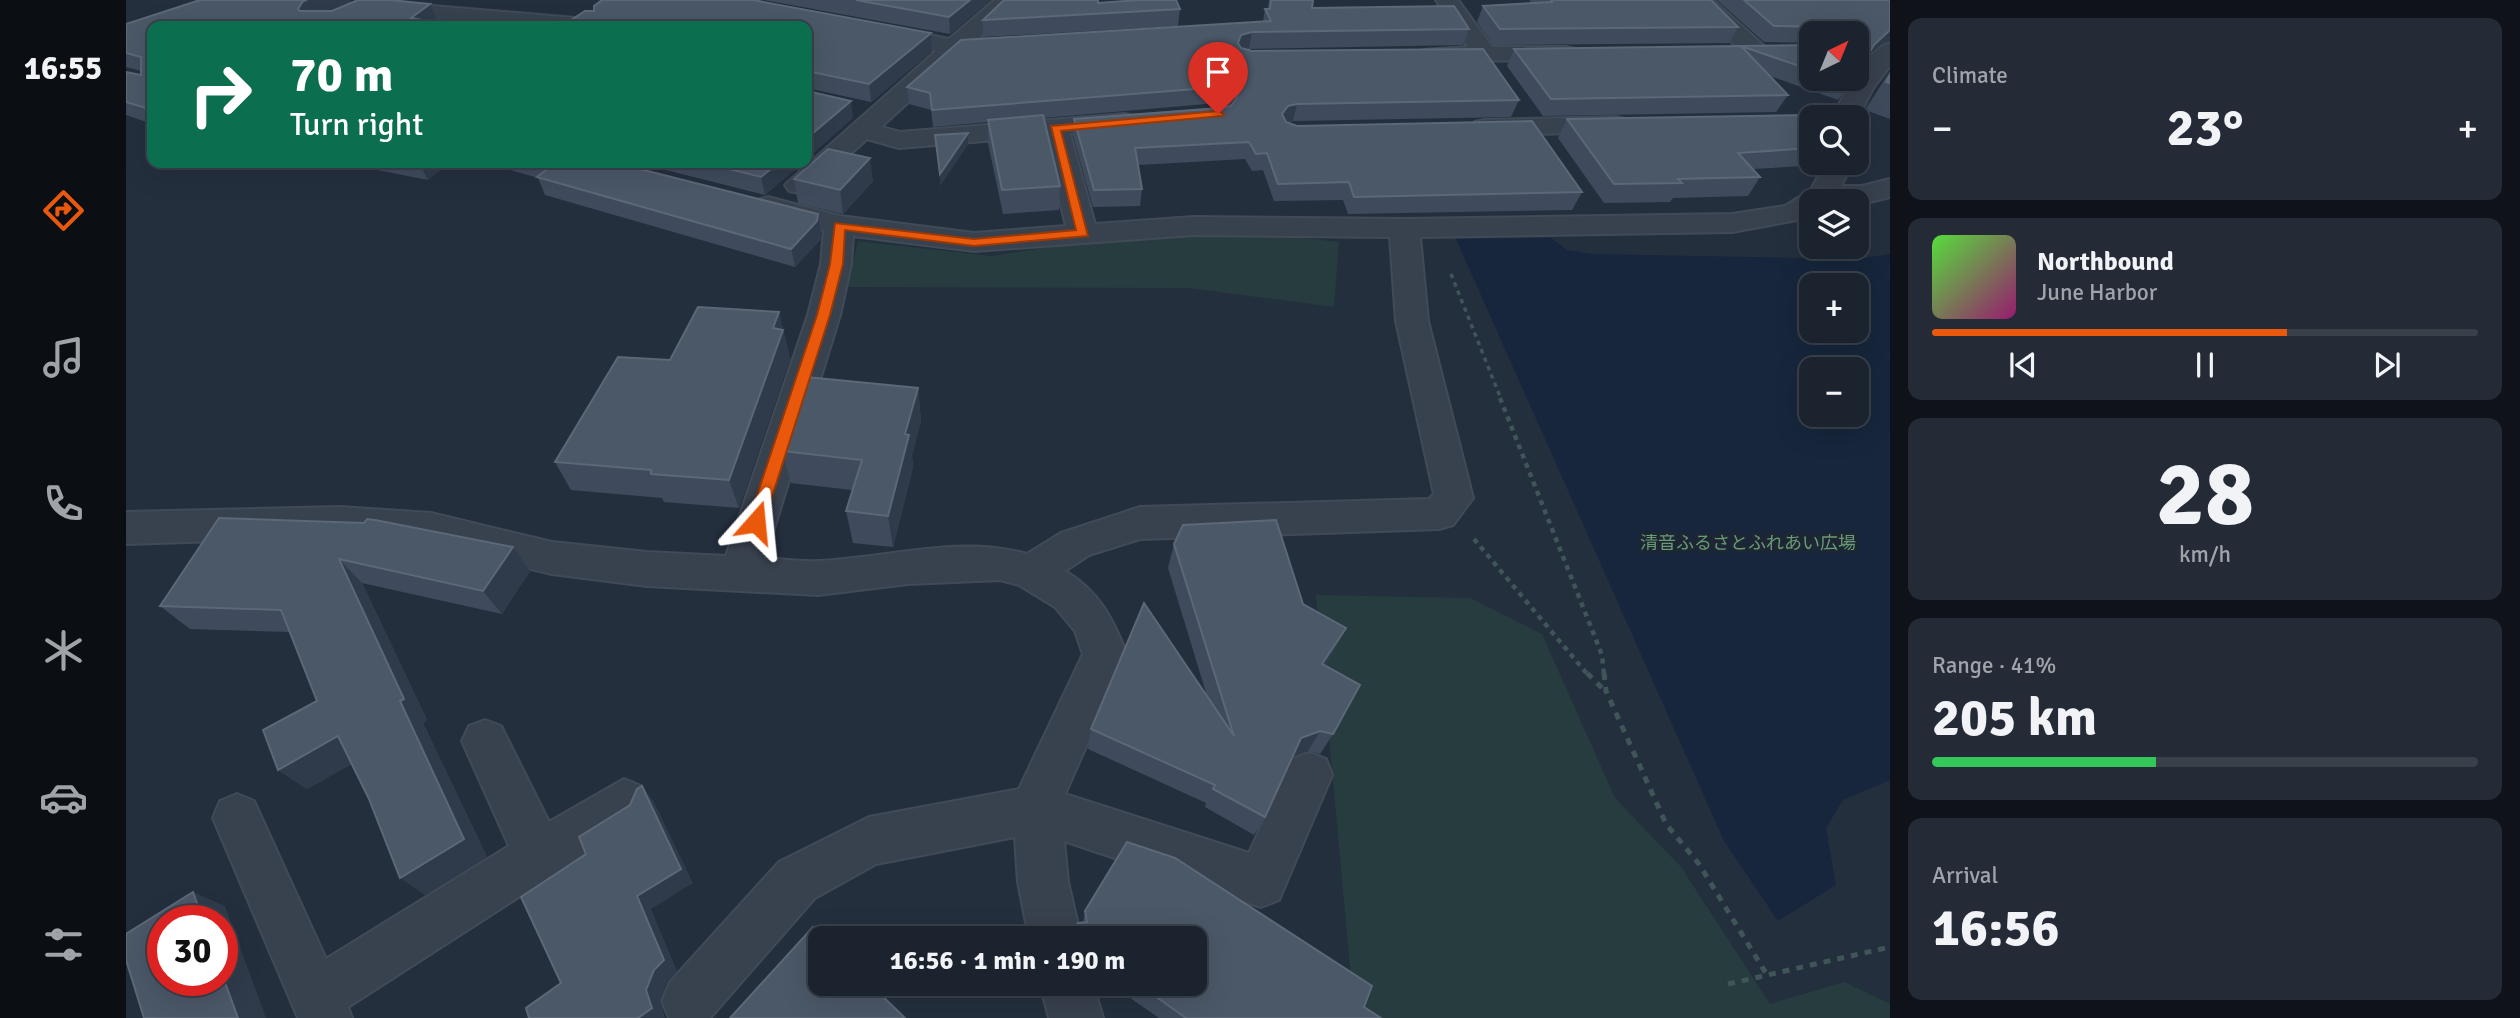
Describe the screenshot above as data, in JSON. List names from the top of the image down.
{
  "parks": ["清音ふるさとふれあい広場"],
  "north": "top right",
  "page": {
    "tabs": "16:55",
    "tile": [
      "Climate",
      ["28", "km/h"],
      ["Range · 41%", "205 km"],
      ["Arrival", "16:56"]
    ],
    "map_buttons": ["+", "−"],
    "turn": ["70 m", "Turn right"],
    "heat": ["−", "23°", "+"],
    "song": ["Northbound", "June Harbor"],
    "limit": "30",
    "trip": "16:56 · 1 min · 190 m"
  }
}
